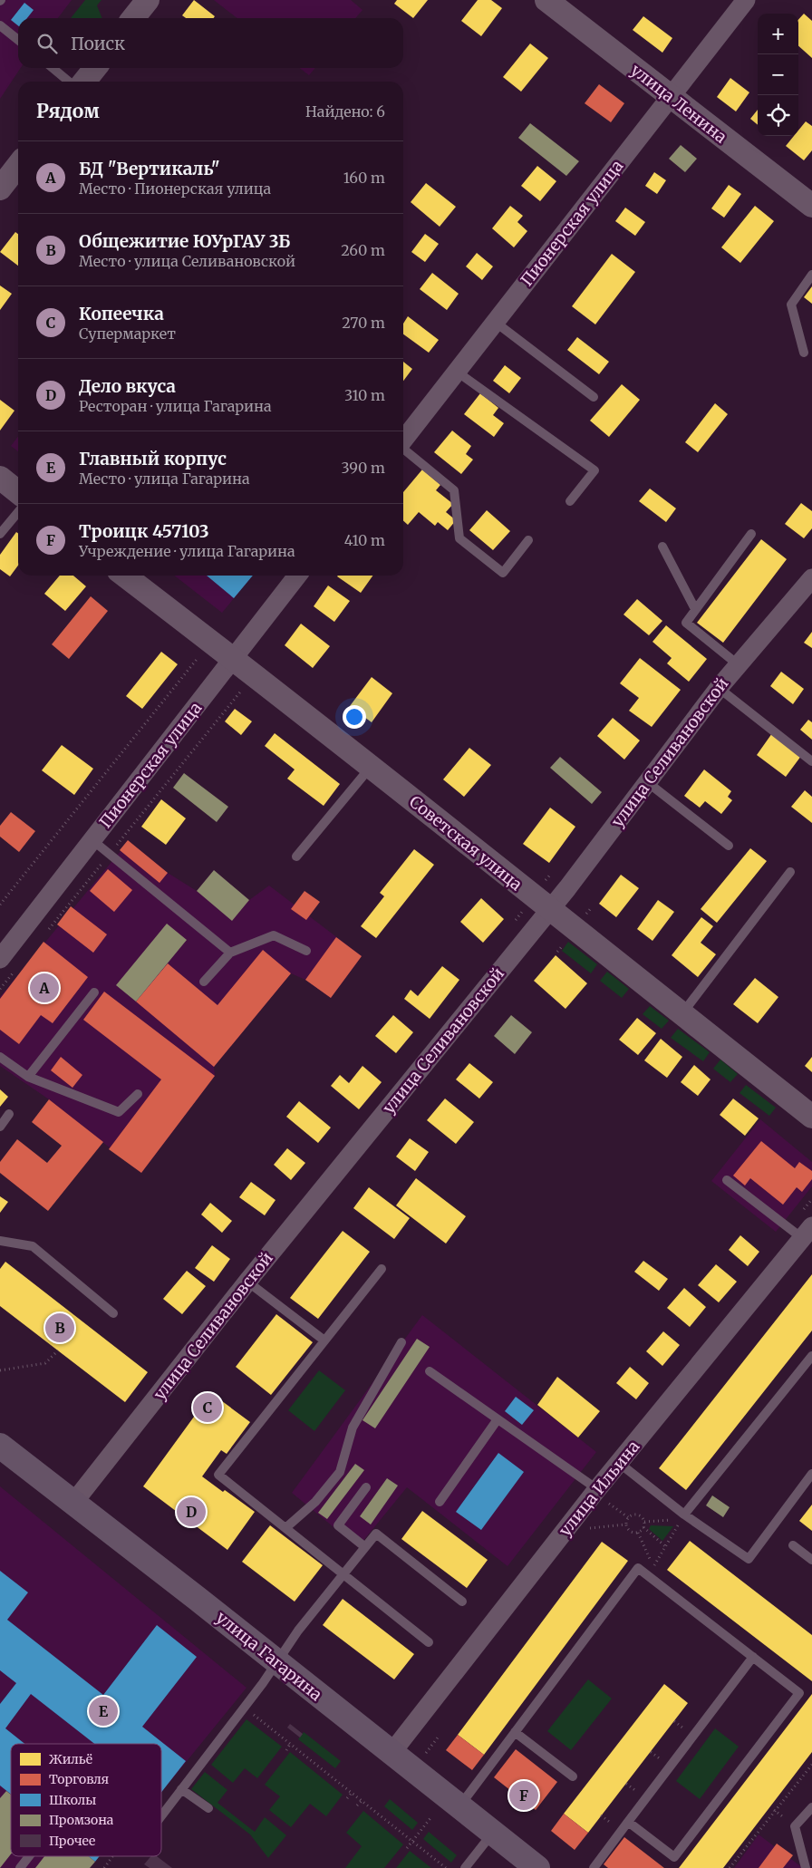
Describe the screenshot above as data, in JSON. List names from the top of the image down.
{
  "streets": {
    "main road": ["улица Гагарина"],
    "street": [
      "улица Ленина",
      "Пионерская улица",
      "улица Селивановской",
      "Советская улица",
      "улица Ильина"
    ]
  },
  "crossings": [
    ["улица Ленина", "Пионерская улица"],
    ["Пионерская улица", "Советская улица"],
    ["улица Селивановской", "Советская улица"],
    ["улица Селивановской", "улица Гагарина"],
    ["улица Ильина", "улица Гагарина"]
  ],
  "legend": [
    "Жильё",
    "Торговля",
    "Школы",
    "Промзона",
    "Прочее"
  ],
  "page": {
    "map_buttons": ["+", "−"],
    "search": "Поиск",
    "heading": ["Рядом", "Найдено: 6"],
    "list": [
      {
        "mark": "A",
        "name": "БД \"Вертикаль\"",
        "note": "Место · Пионерская улица",
        "value": "160 m"
      },
      {
        "mark": "B",
        "name": "Общежитие ЮУрГАУ 3Б",
        "note": "Место · улица Селивановской",
        "value": "260 m"
      },
      {
        "mark": "C",
        "name": "Копеечка",
        "note": "Супермаркет",
        "value": "270 m"
      },
      {
        "mark": "D",
        "name": "Дело вкуса",
        "note": "Ресторан · улица Гагарина",
        "value": "310 m"
      },
      {
        "mark": "E",
        "name": "Главный корпус",
        "note": "Место · улица Гагарина",
        "value": "390 m"
      },
      {
        "mark": "F",
        "name": "Троицк 457103",
        "note": "Учреждение · улица Гагарина",
        "value": "410 m"
      }
    ],
    "pins": [
      "A",
      "B",
      "C",
      "D",
      "E",
      "F"
    ]
  }
}
